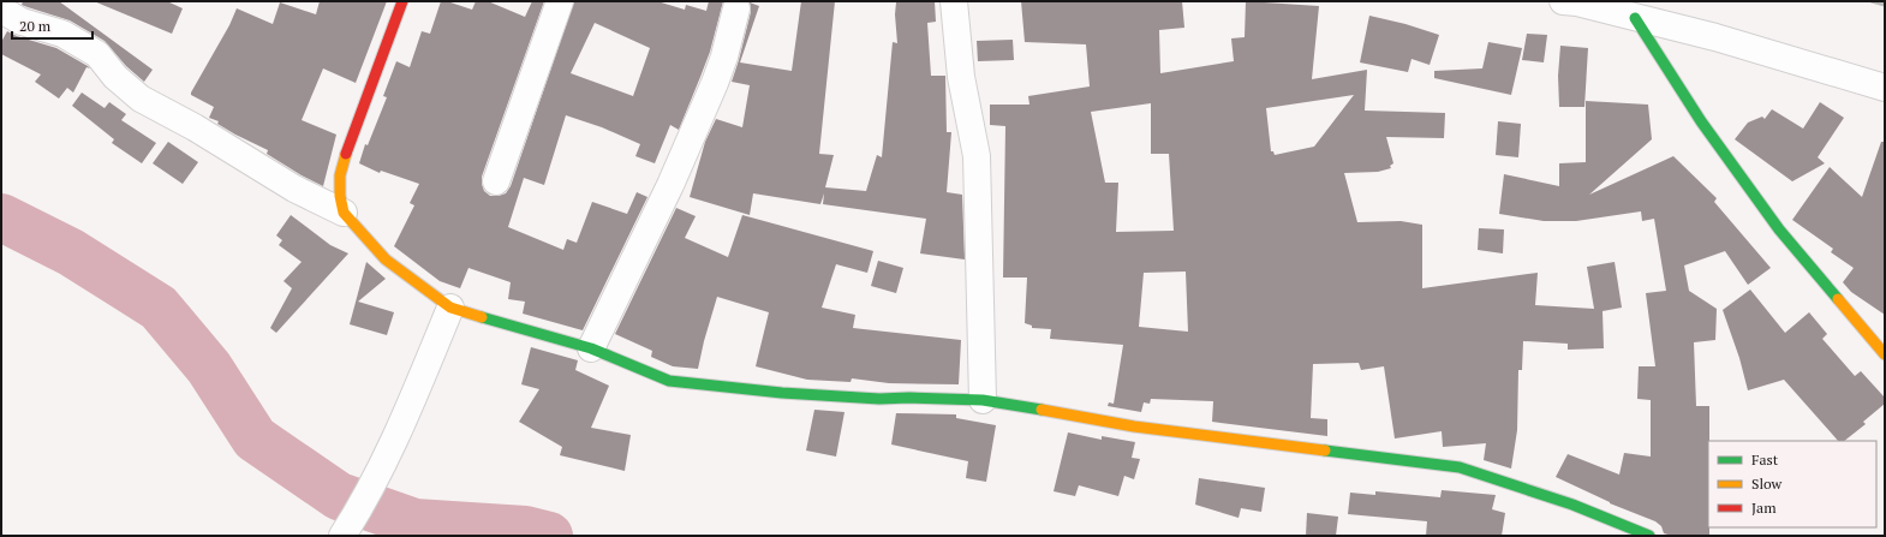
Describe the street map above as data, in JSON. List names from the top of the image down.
{
  "legend": ["Fast", "Slow", "Jam"],
  "scale_bar": "20 m"
}
